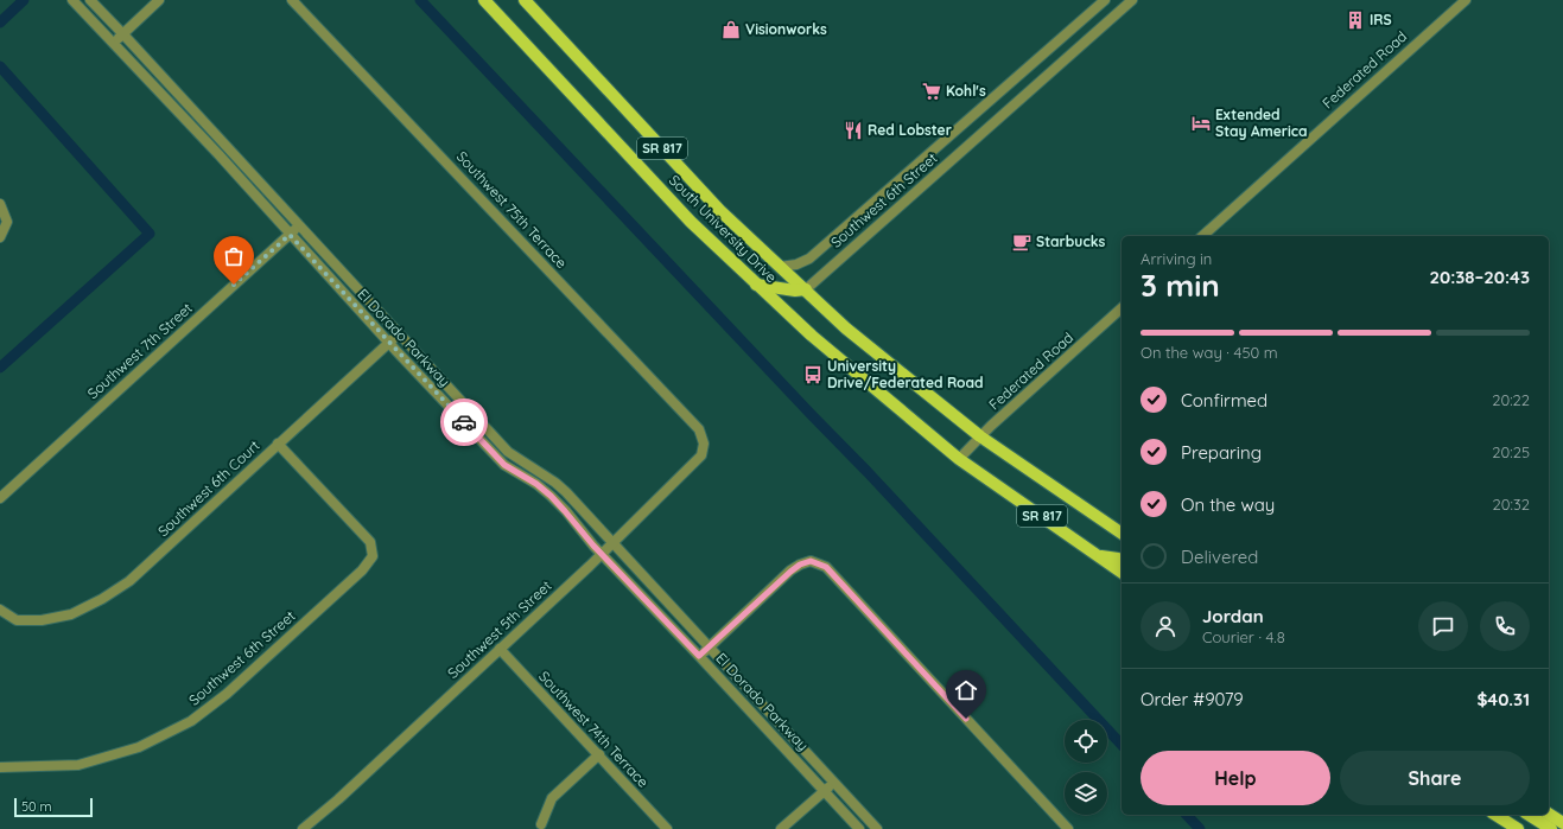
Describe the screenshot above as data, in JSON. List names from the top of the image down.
{
  "streets": {
    "main road": ["SR 817", "South University Drive"],
    "street": [
      "Federated Road",
      "Southwest 6th Street",
      "Southwest 75th Terrace",
      "El Dorado Parkway",
      "Southwest 7th Street",
      "Southwest 6th Court",
      "Southwest 5th Street",
      "Southwest 74th Terrace"
    ]
  },
  "crossings": [
    ["Federated Road", "SR 817"],
    ["Federated Road", "South University Drive"],
    ["SR 817", "South University Drive"],
    ["Southwest 6th Street", "South University Drive"],
    ["Southwest 6th Street", "Southwest 6th Court"],
    ["Southwest 75th Terrace", "Southwest 5th Street"],
    ["El Dorado Parkway", "Southwest 7th Street"],
    ["El Dorado Parkway", "Southwest 6th Court"],
    ["El Dorado Parkway", "Southwest 5th Street"],
    ["Southwest 5th Street", "Southwest 74th Terrace"]
  ],
  "places": {
    "building": ["IRS"],
    "shop": ["Visionworks"],
    "supermarket": ["Kohl's"],
    "hotel": ["Extended Stay America"],
    "restaurant": ["Red Lobster"],
    "cafe": ["Starbucks"],
    "bus stop": ["University Drive/Federated Road"]
  },
  "scale_bar": "50 m",
  "page": {
    "heading": ["3 min", "Arriving in", "20:38–20:43"],
    "panel": [
      "Jordan",
      "Courier · 4.8",
      "Order #9079",
      "$40.31"
    ],
    "bar": "On the way · 450 m",
    "list": [
      ["Confirmed", "20:22"],
      ["Preparing", "20:25"],
      ["On the way", "20:32"],
      "Delivered"
    ],
    "buttons": ["Help", "Share"],
    "scale": "50 m"
  }
}
